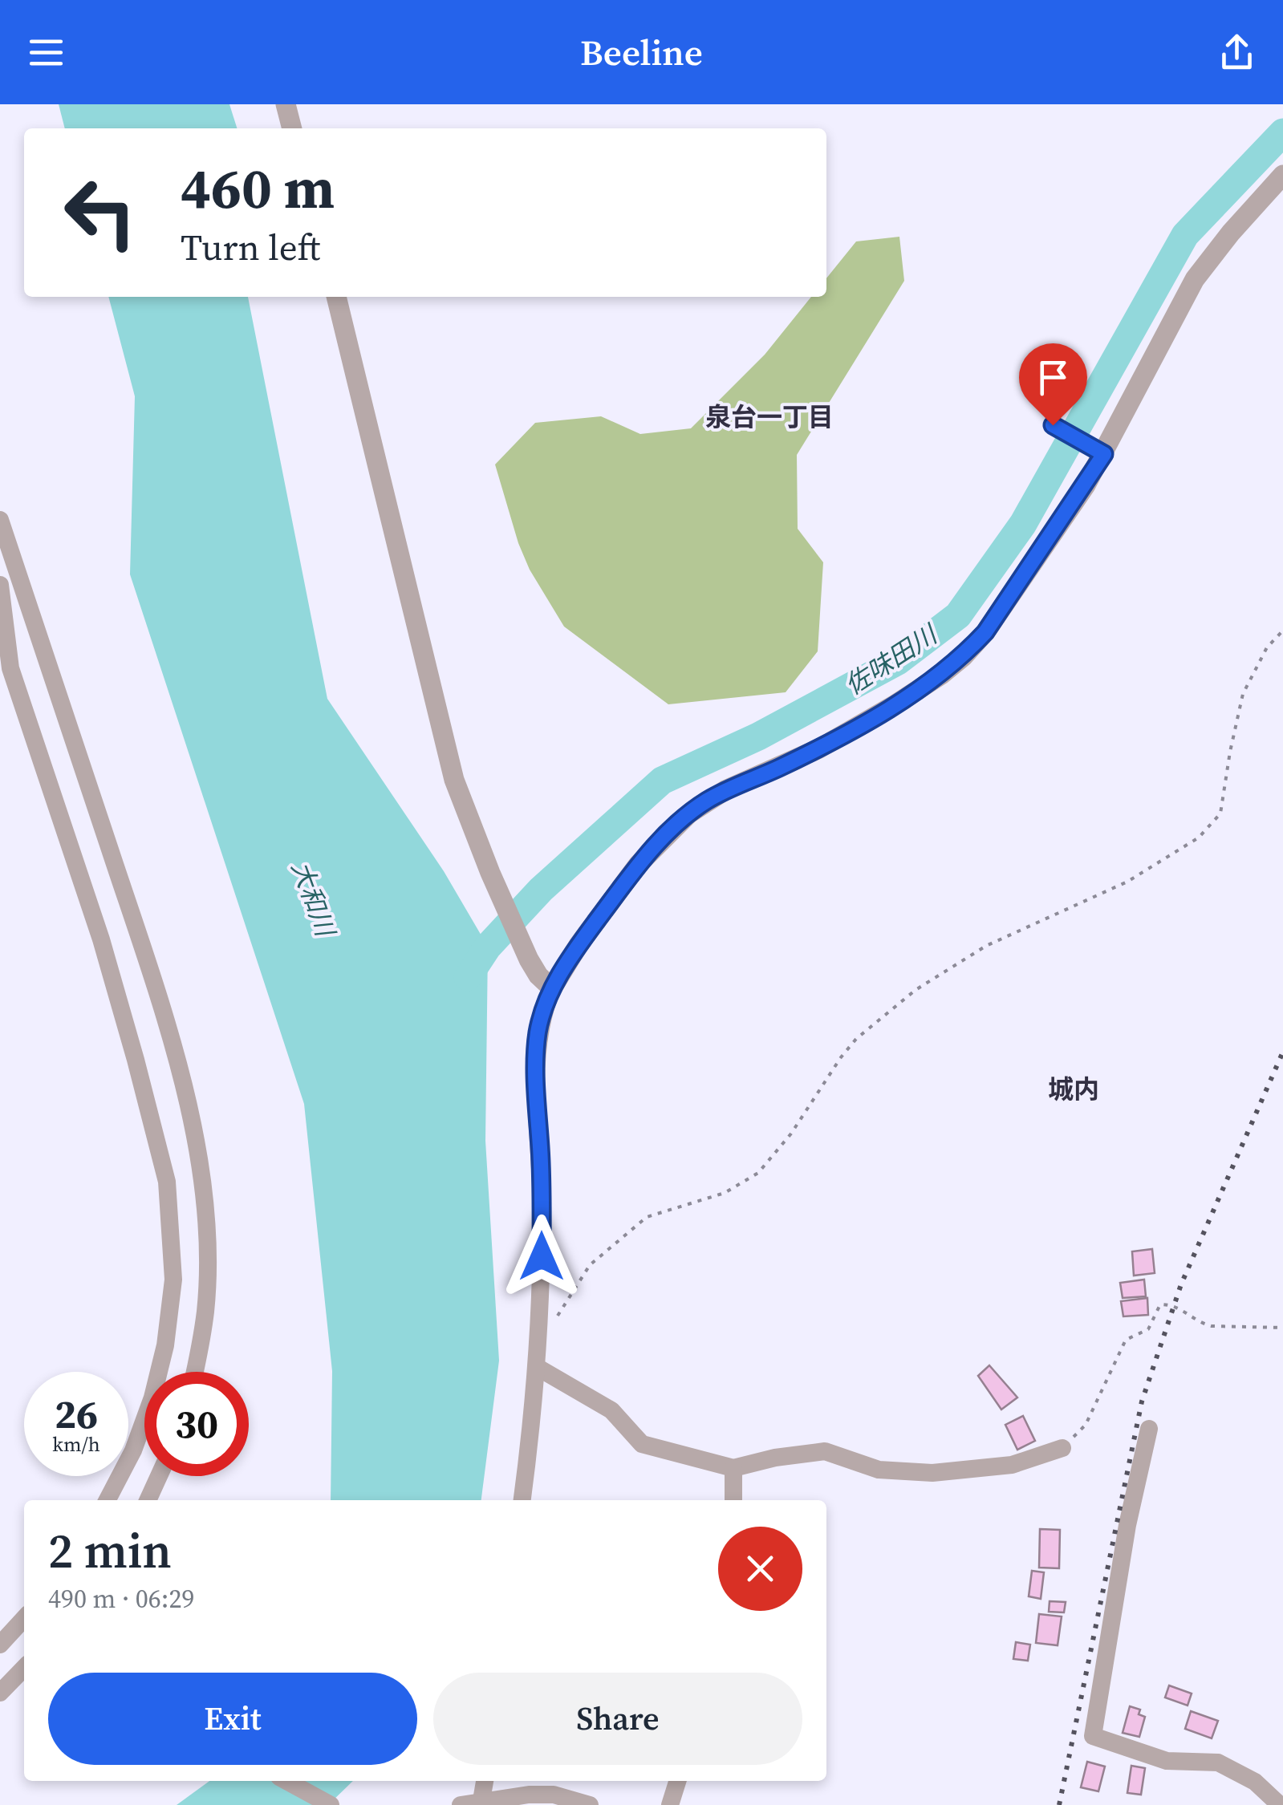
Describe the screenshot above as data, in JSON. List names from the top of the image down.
{
  "districts": ["泉台一丁目", "城内"],
  "water": ["佐味田川", "大和川"],
  "page": {
    "header": "Beeline",
    "turn": ["460 m", "Turn left"],
    "speed": "26 km/h",
    "limit": "30",
    "heading": ["2 min", "490 m · 06:29"],
    "buttons": ["Exit", "Share"]
  }
}
